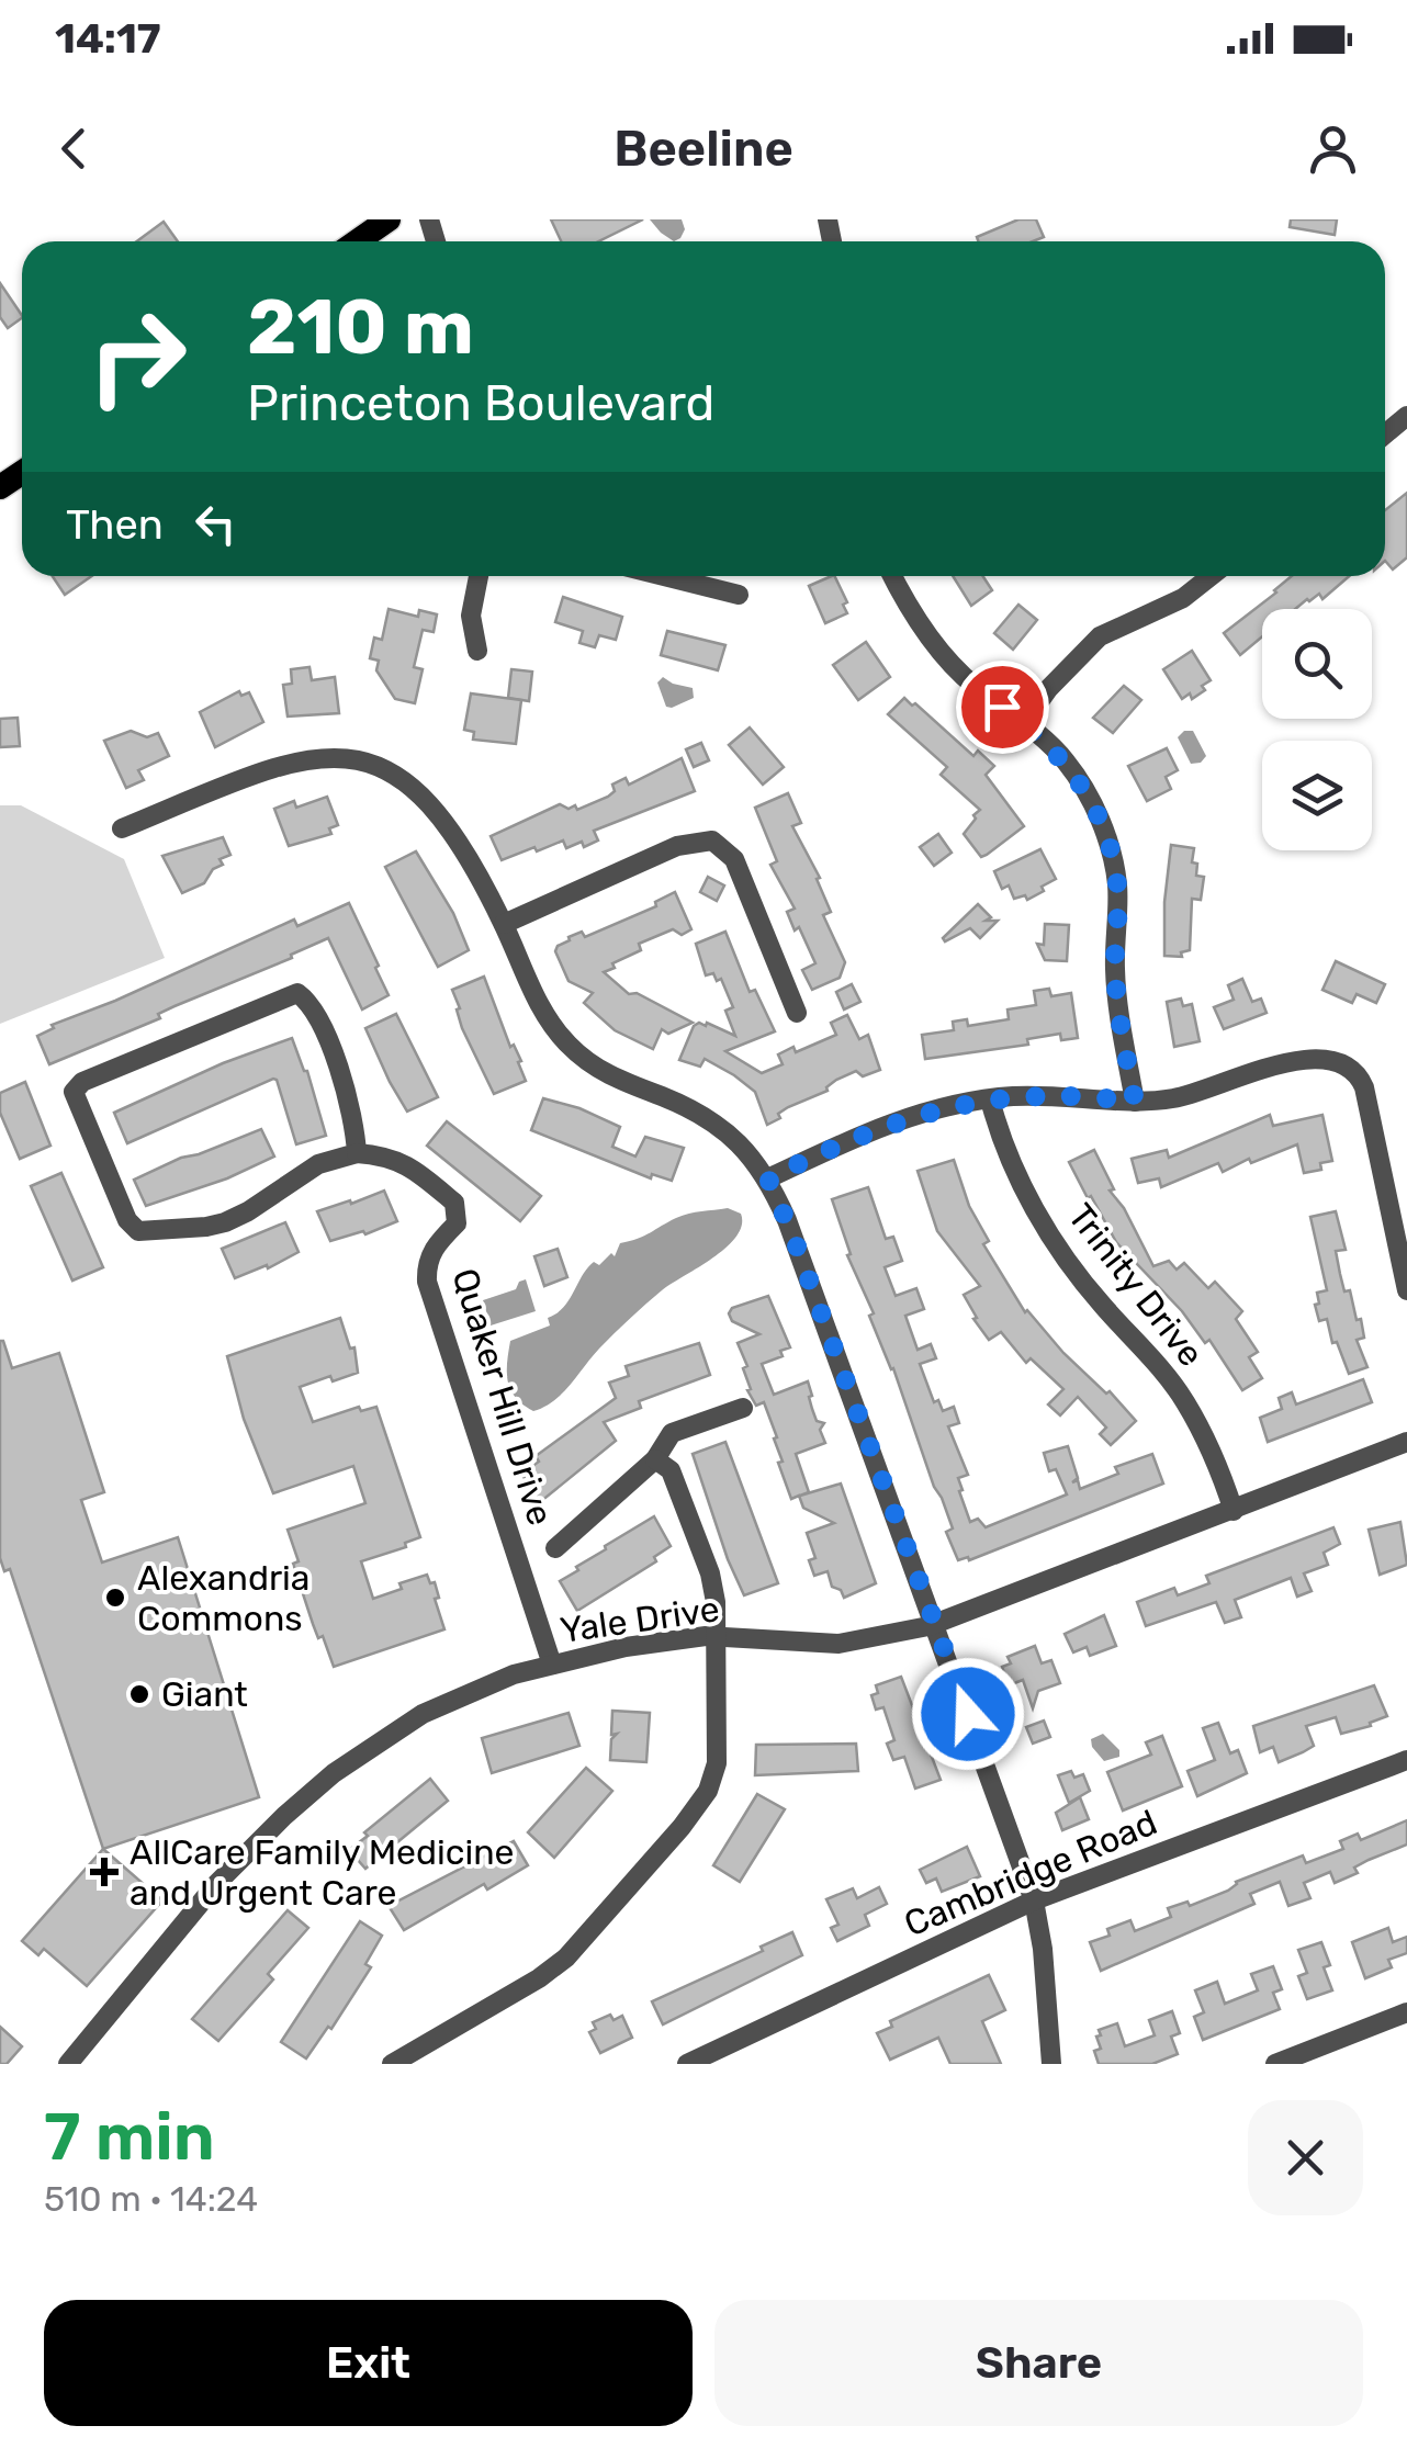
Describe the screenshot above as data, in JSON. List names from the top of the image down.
{
  "streets": {
    "street": [
      "Trinity Drive",
      "Quaker Hill Drive",
      "Yale Drive",
      "Cambridge Road"
    ]
  },
  "crossings": [
    ["Trinity Drive", "Yale Drive"],
    ["Quaker Hill Drive", "Yale Drive"]
  ],
  "places": {
    "other": ["Alexandria Commons", "Giant"],
    "health": ["AllCare Family Medicine and Urgent Care"]
  },
  "page": {
    "status": "14:17",
    "header": "Beeline",
    "turn": ["210 m", "Princeton Boulevard"],
    "then": "Then",
    "heading": ["7 min", "510 m · 14:24"],
    "buttons": ["Exit", "Share"]
  }
}
